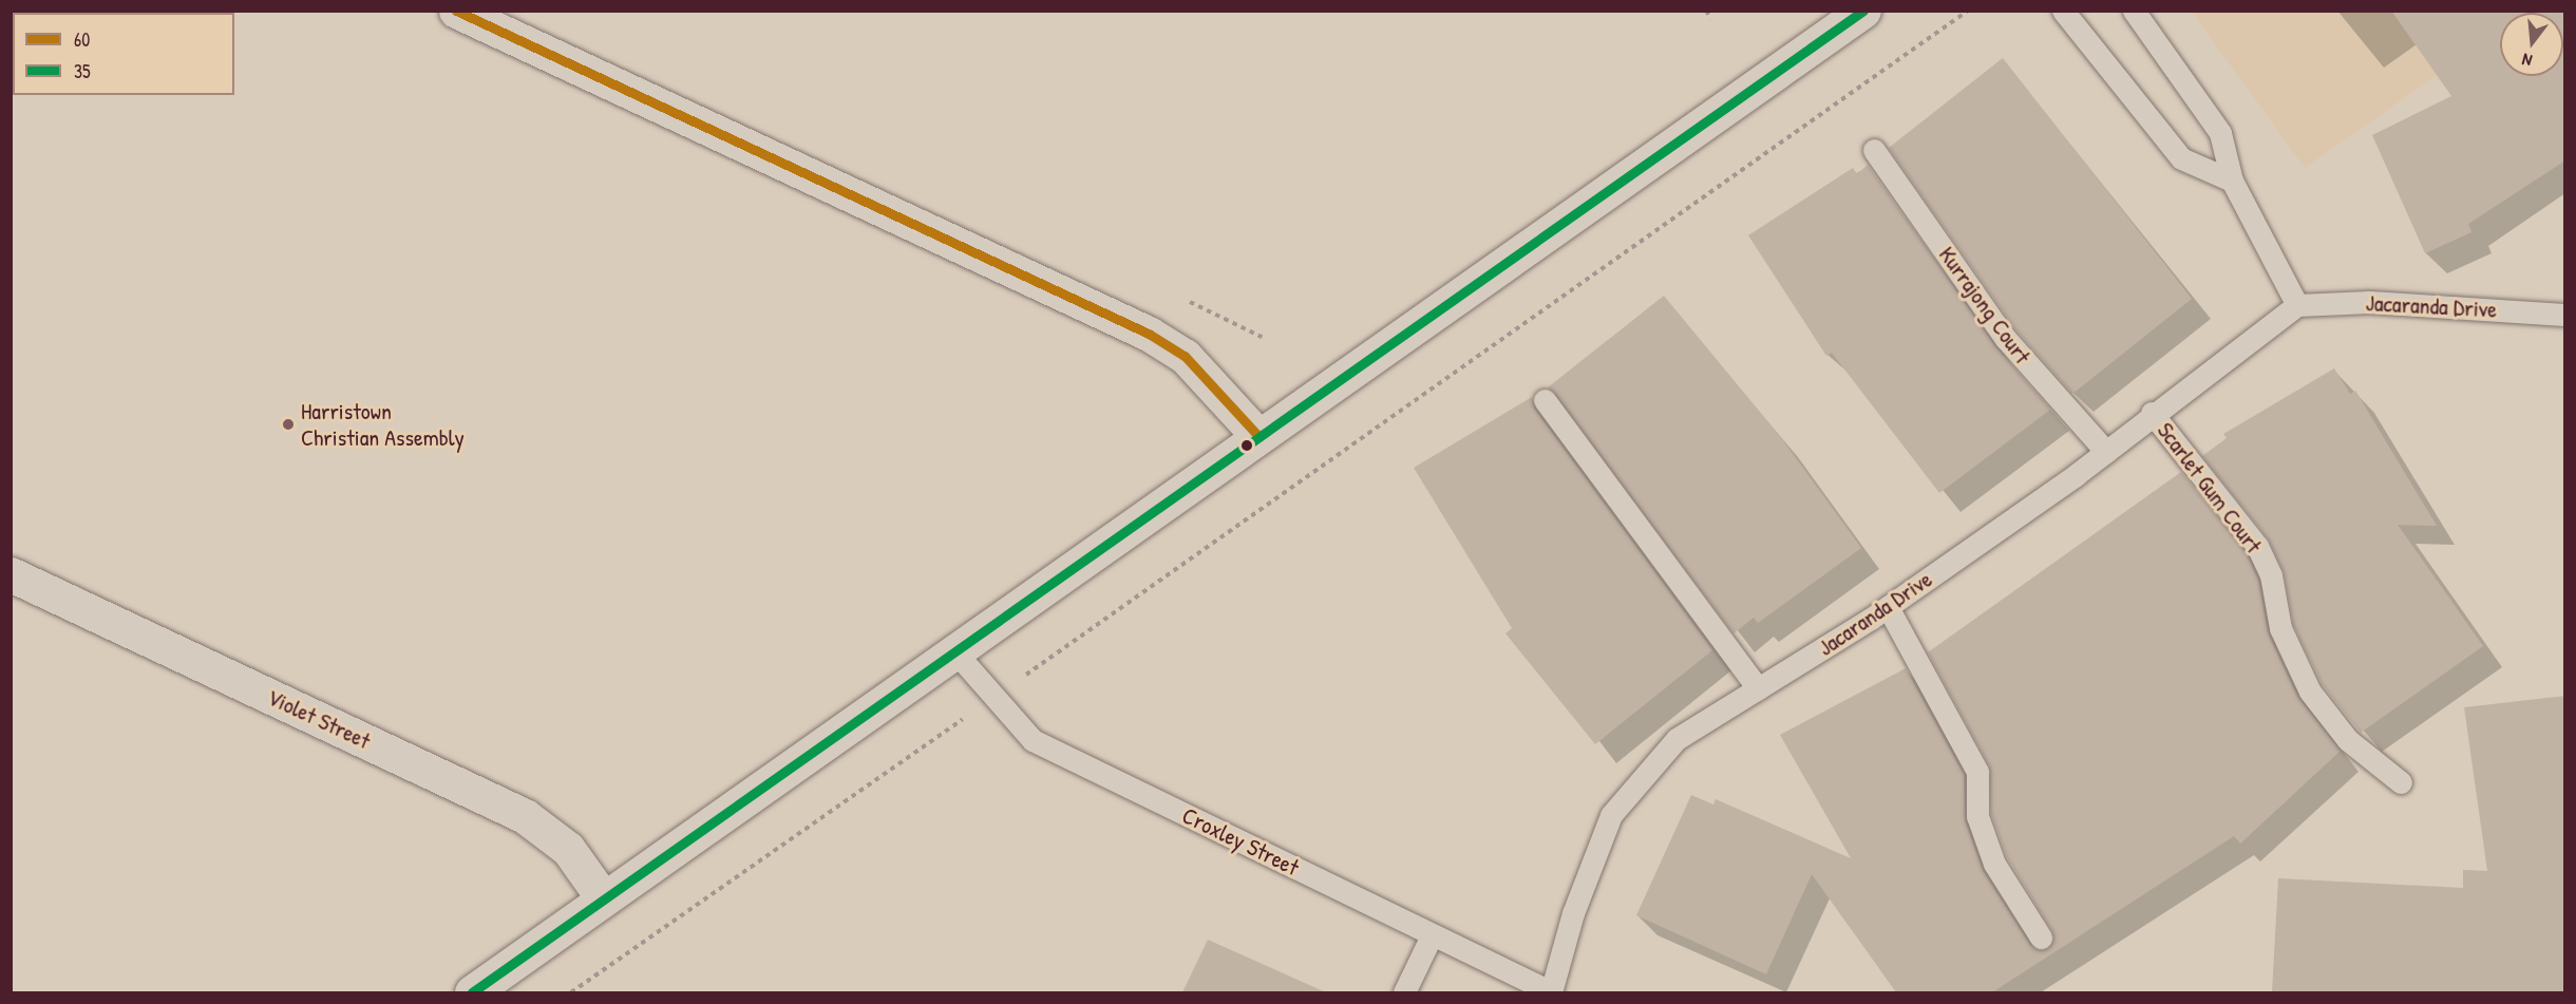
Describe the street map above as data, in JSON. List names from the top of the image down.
{
  "streets": {
    "main road": ["Violet Street"],
    "lane": [
      "Kurrajong Court",
      "Jacaranda Drive",
      "Scarlet Gum Court",
      "Croxley Street"
    ]
  },
  "crossings": [
    ["Kurrajong Court", "Jacaranda Drive"],
    ["Jacaranda Drive", "Scarlet Gum Court"],
    ["Jacaranda Drive", "Croxley Street"]
  ],
  "places": ["Harristown Christian Assembly"],
  "lines": ["transit line 60", "transit line 35"],
  "legend": ["60", "35"],
  "north": "bottom"
}
